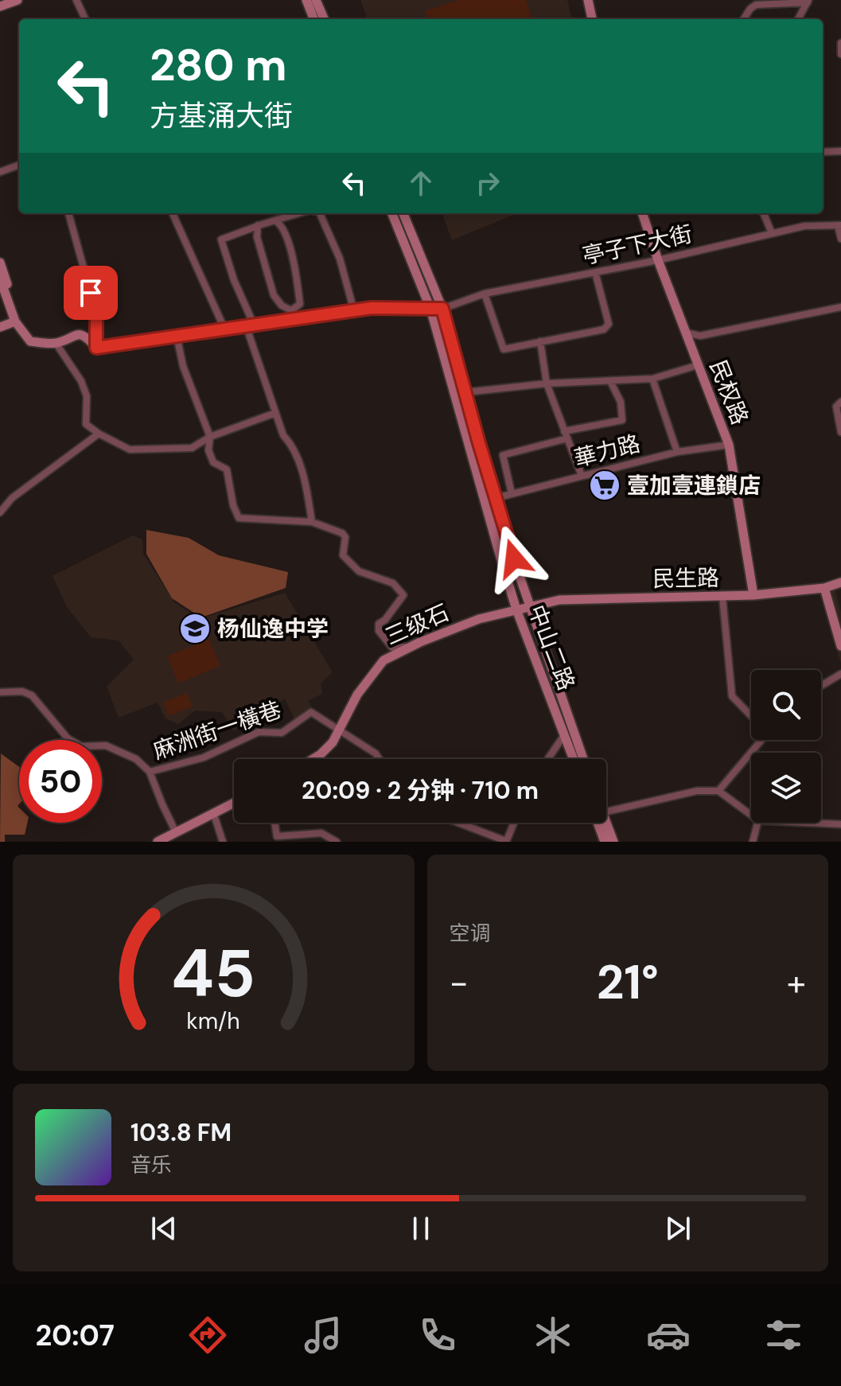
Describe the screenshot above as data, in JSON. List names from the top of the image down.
{
  "streets": {
    "street": [
      "亭子下大街",
      "民权路",
      "華力路",
      "民生路",
      "三级石",
      "中山二路",
      "麻洲街一橫巷"
    ]
  },
  "crossings": [
    ["亭子下大街", "民权路"],
    ["亭子下大街", "中山二路"],
    ["民权路", "華力路"],
    ["民权路", "民生路"],
    ["華力路", "中山二路"],
    ["民生路", "三级石"],
    ["民生路", "中山二路"],
    ["三级石", "中山二路"],
    ["三级石", "麻洲街一橫巷"]
  ],
  "places": {
    "supermarket": ["壹加壹連鎖店"],
    "school or university": ["杨仙逸中学"]
  },
  "page": {
    "turn": ["280 m", "方基涌大街"],
    "limit": "50",
    "trip": "20:09 · 2 分钟 · 710 m",
    "tile": "空调",
    "heat": ["−", "21°", "+"],
    "song": ["103.8 FM", "音乐"],
    "tabs": "20:07",
    "gauge": ["45", "km/h"]
  }
}
